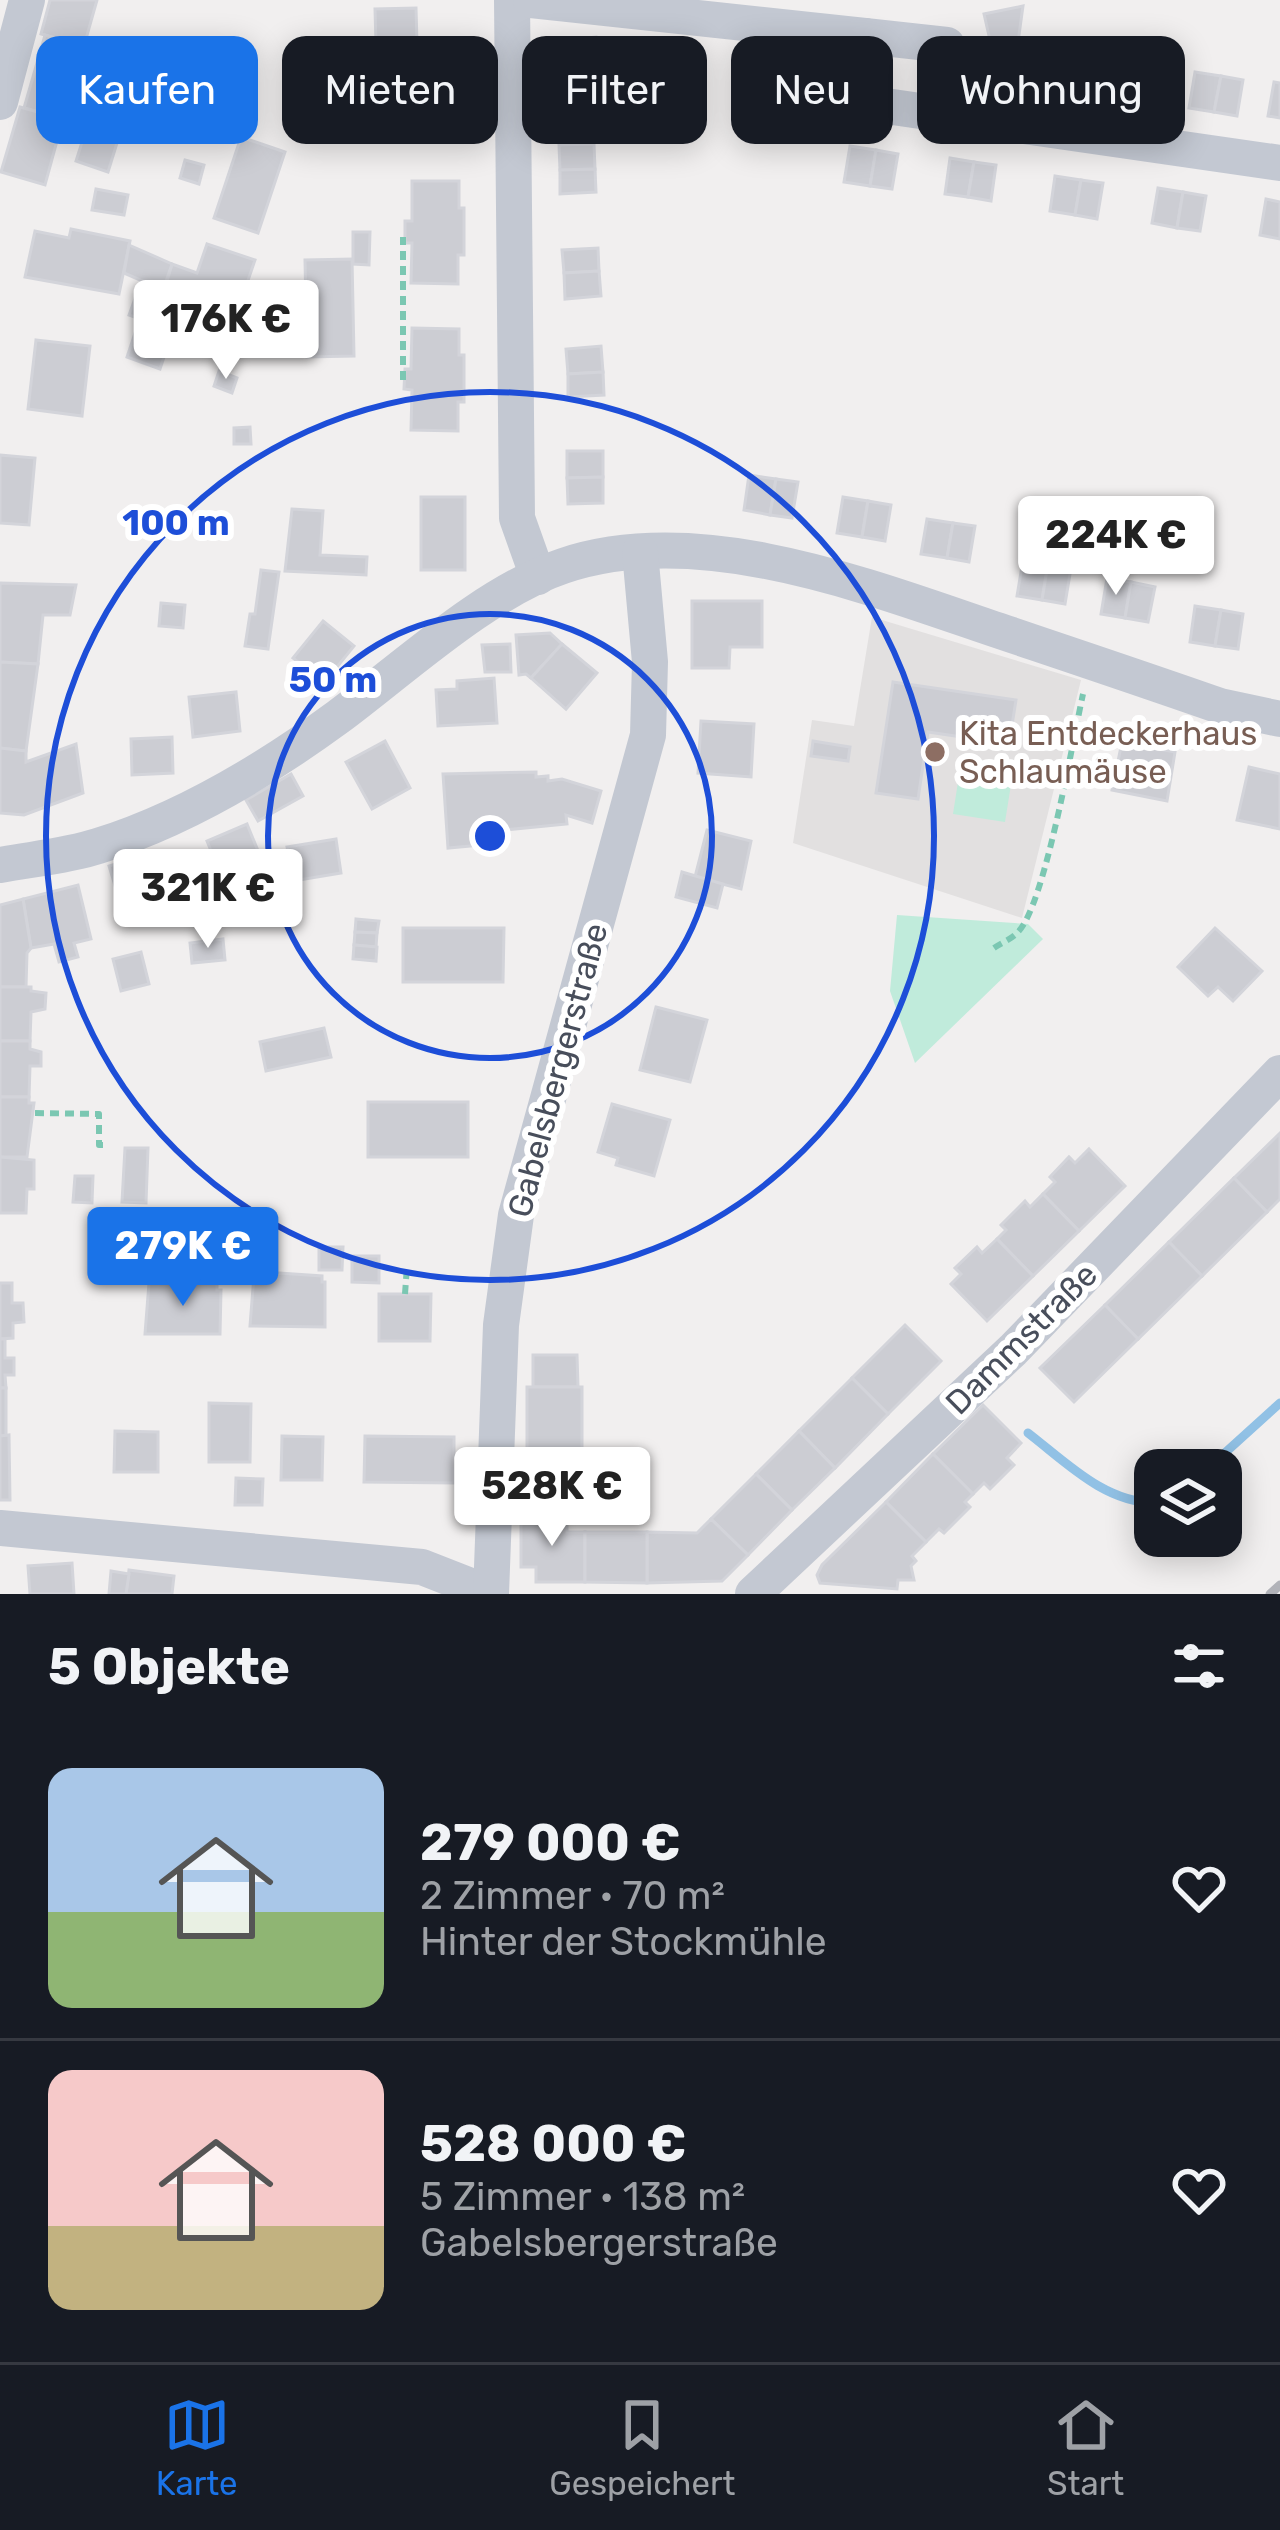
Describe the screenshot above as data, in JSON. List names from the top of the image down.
{
  "streets": {
    "street": ["Gabelsbergerstraße", "Dammstraße"]
  },
  "places": ["Kita Entdeckerhaus Schlaumäuse"],
  "page": {
    "chip": [
      "Kaufen",
      "Mieten",
      "Filter",
      "Neu",
      "Wohnung"
    ],
    "price": [
      "176K €",
      "224K €",
      "321K €",
      "279K €",
      "528K €"
    ],
    "heading": "5 Objekte",
    "list": [
      {
        "name": "279 000 €",
        "note": "2 Zimmer · 70 m² · Hinter der Stockmühle"
      },
      {
        "name": "528 000 €",
        "note": "5 Zimmer · 138 m² · Gabelsbergerstraße"
      }
    ],
    "tabs": ["Karte", "Gespeichert", "Start"]
  },
  "rings": ["100 m", "50 m"]
}
